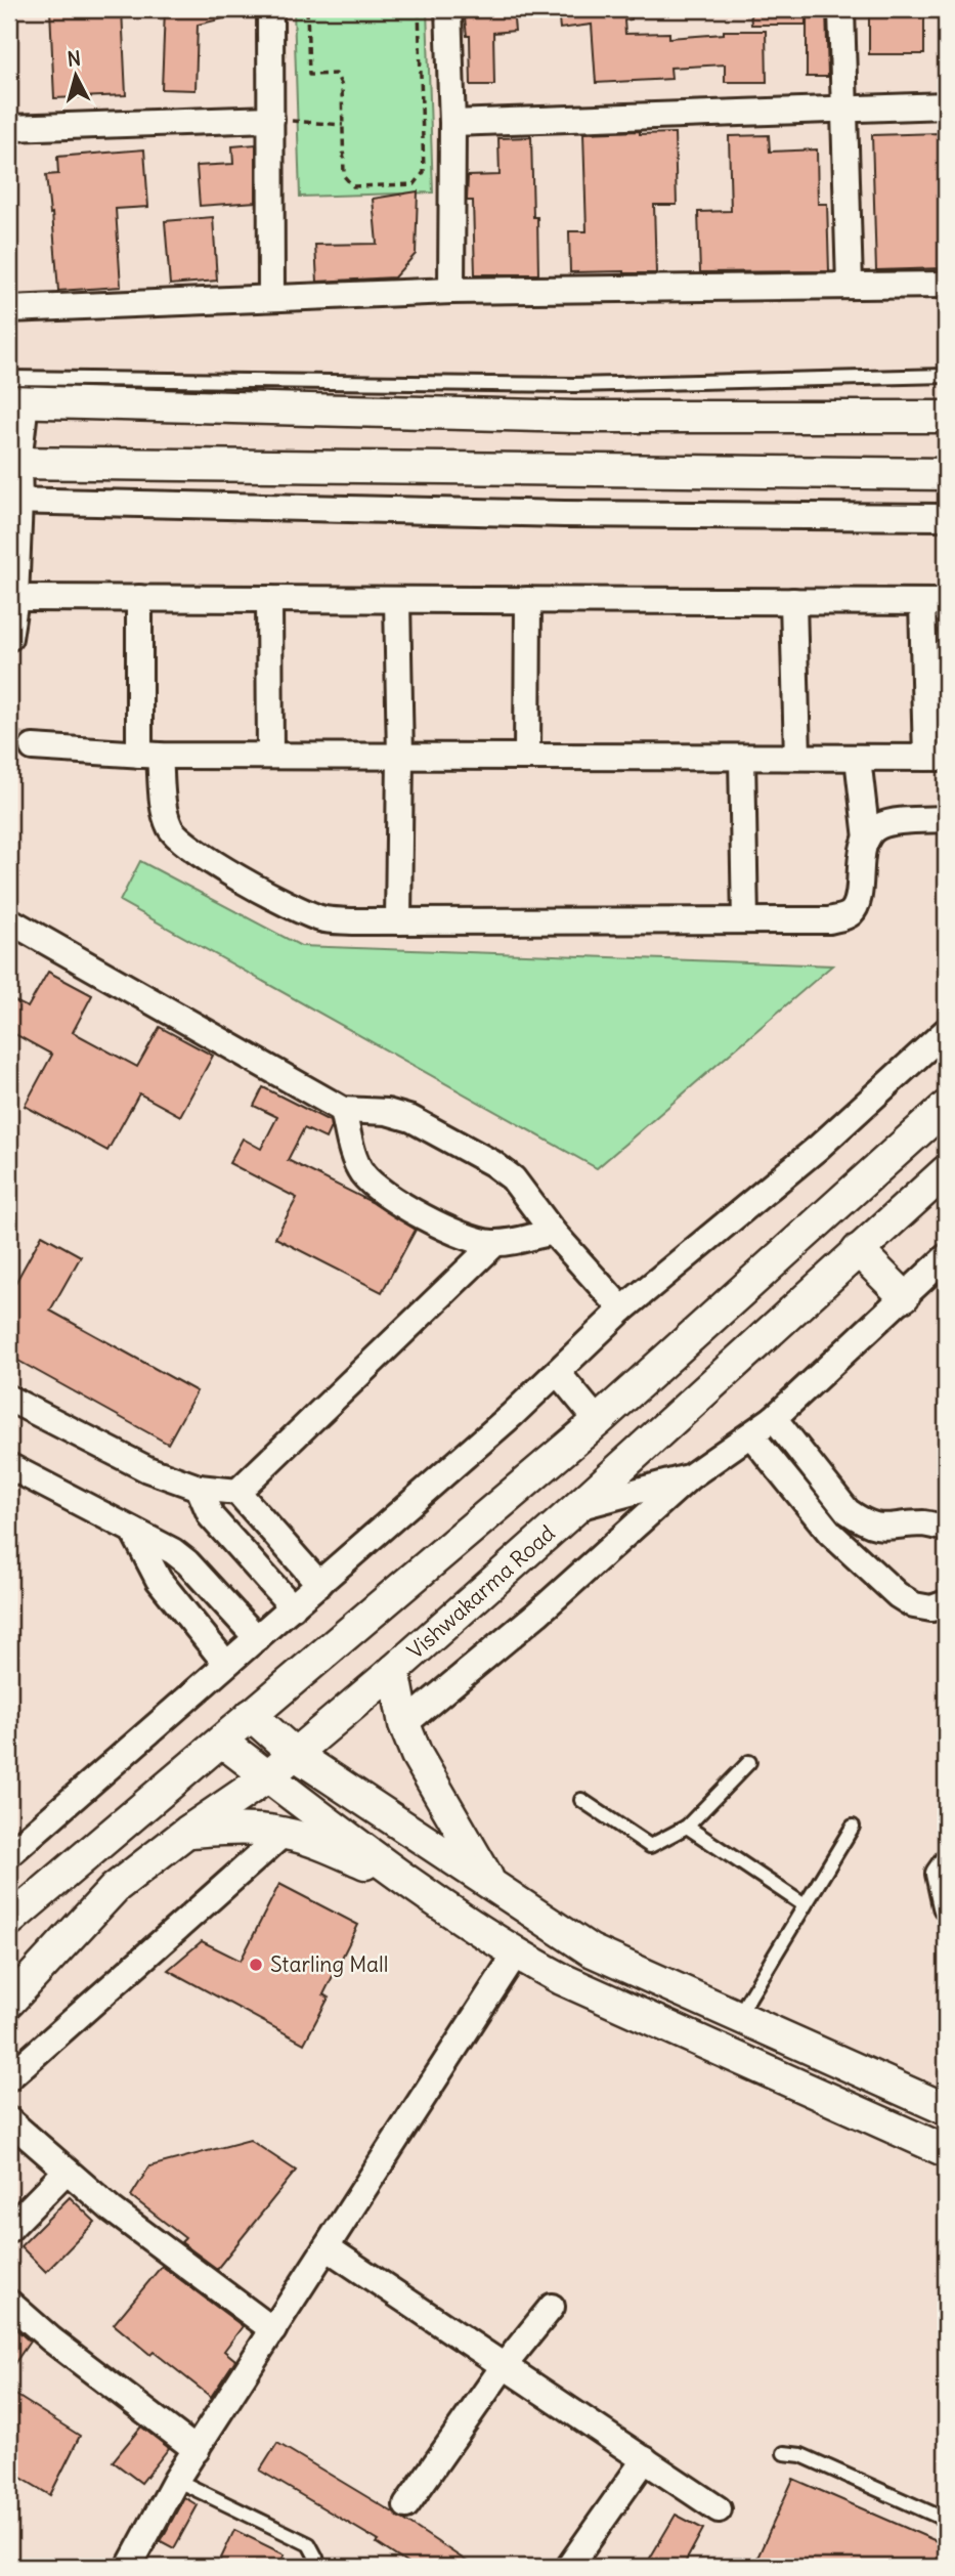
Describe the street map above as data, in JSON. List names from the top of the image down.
{
  "streets": {
    "street": ["Vishwakarma Road"]
  },
  "places": ["Starling Mall"],
  "north": "top"
}
